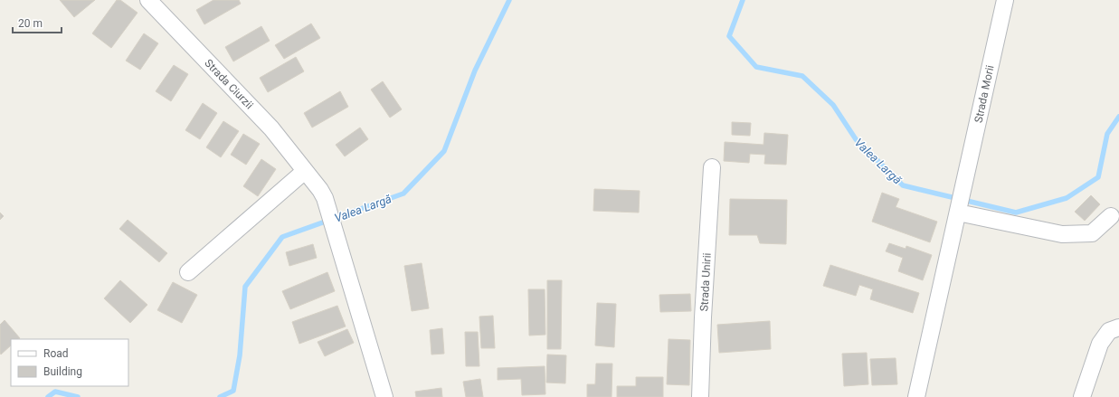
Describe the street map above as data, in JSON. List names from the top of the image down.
{
  "streets": {
    "street": ["Strada Ciurzii", "Strada Morii", "Strada Unirii"]
  },
  "water": ["Valea Largă"],
  "legend": ["Road", "Building"],
  "scale_bar": "20 m"
}
